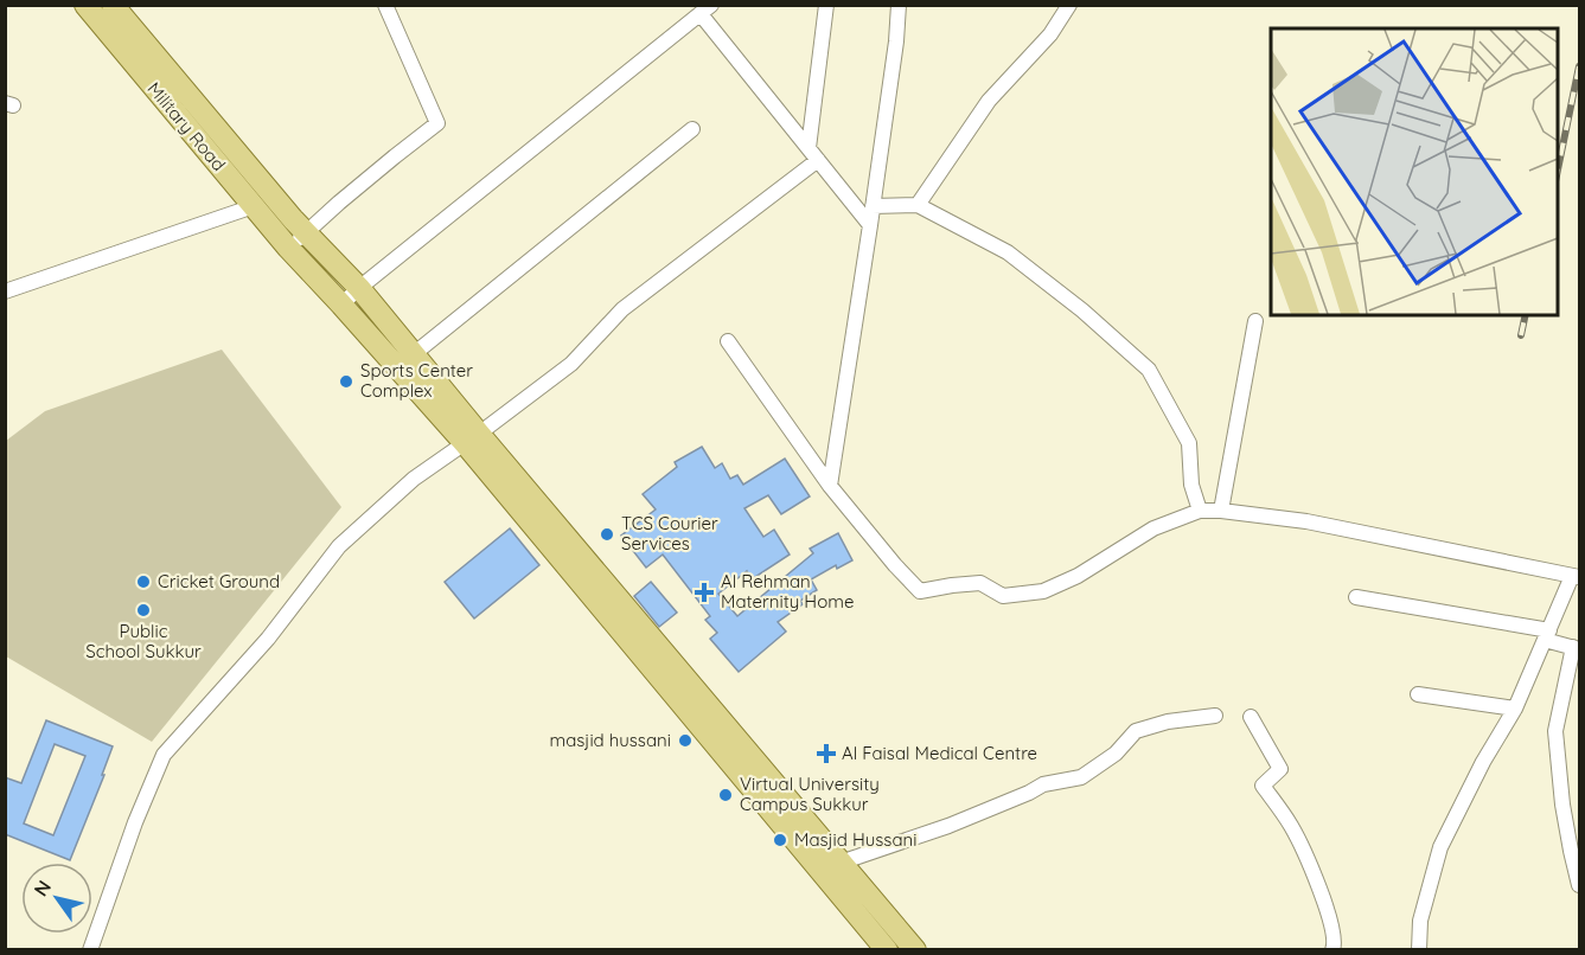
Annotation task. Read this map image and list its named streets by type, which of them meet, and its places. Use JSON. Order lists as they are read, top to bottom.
{
  "streets": {
    "main road": ["Military Road"]
  },
  "places": {
    "other": [
      "Sports Center Complex",
      "TCS Courier Services",
      "Cricket Ground",
      "Public School Sukkur",
      "masjid hussani",
      "Virtual University Campus Sukkur",
      "Masjid Hussani"
    ],
    "health": ["Al Rehman Maternity Home", "Al Faisal Medical Centre"]
  },
  "north": "top left"
}
